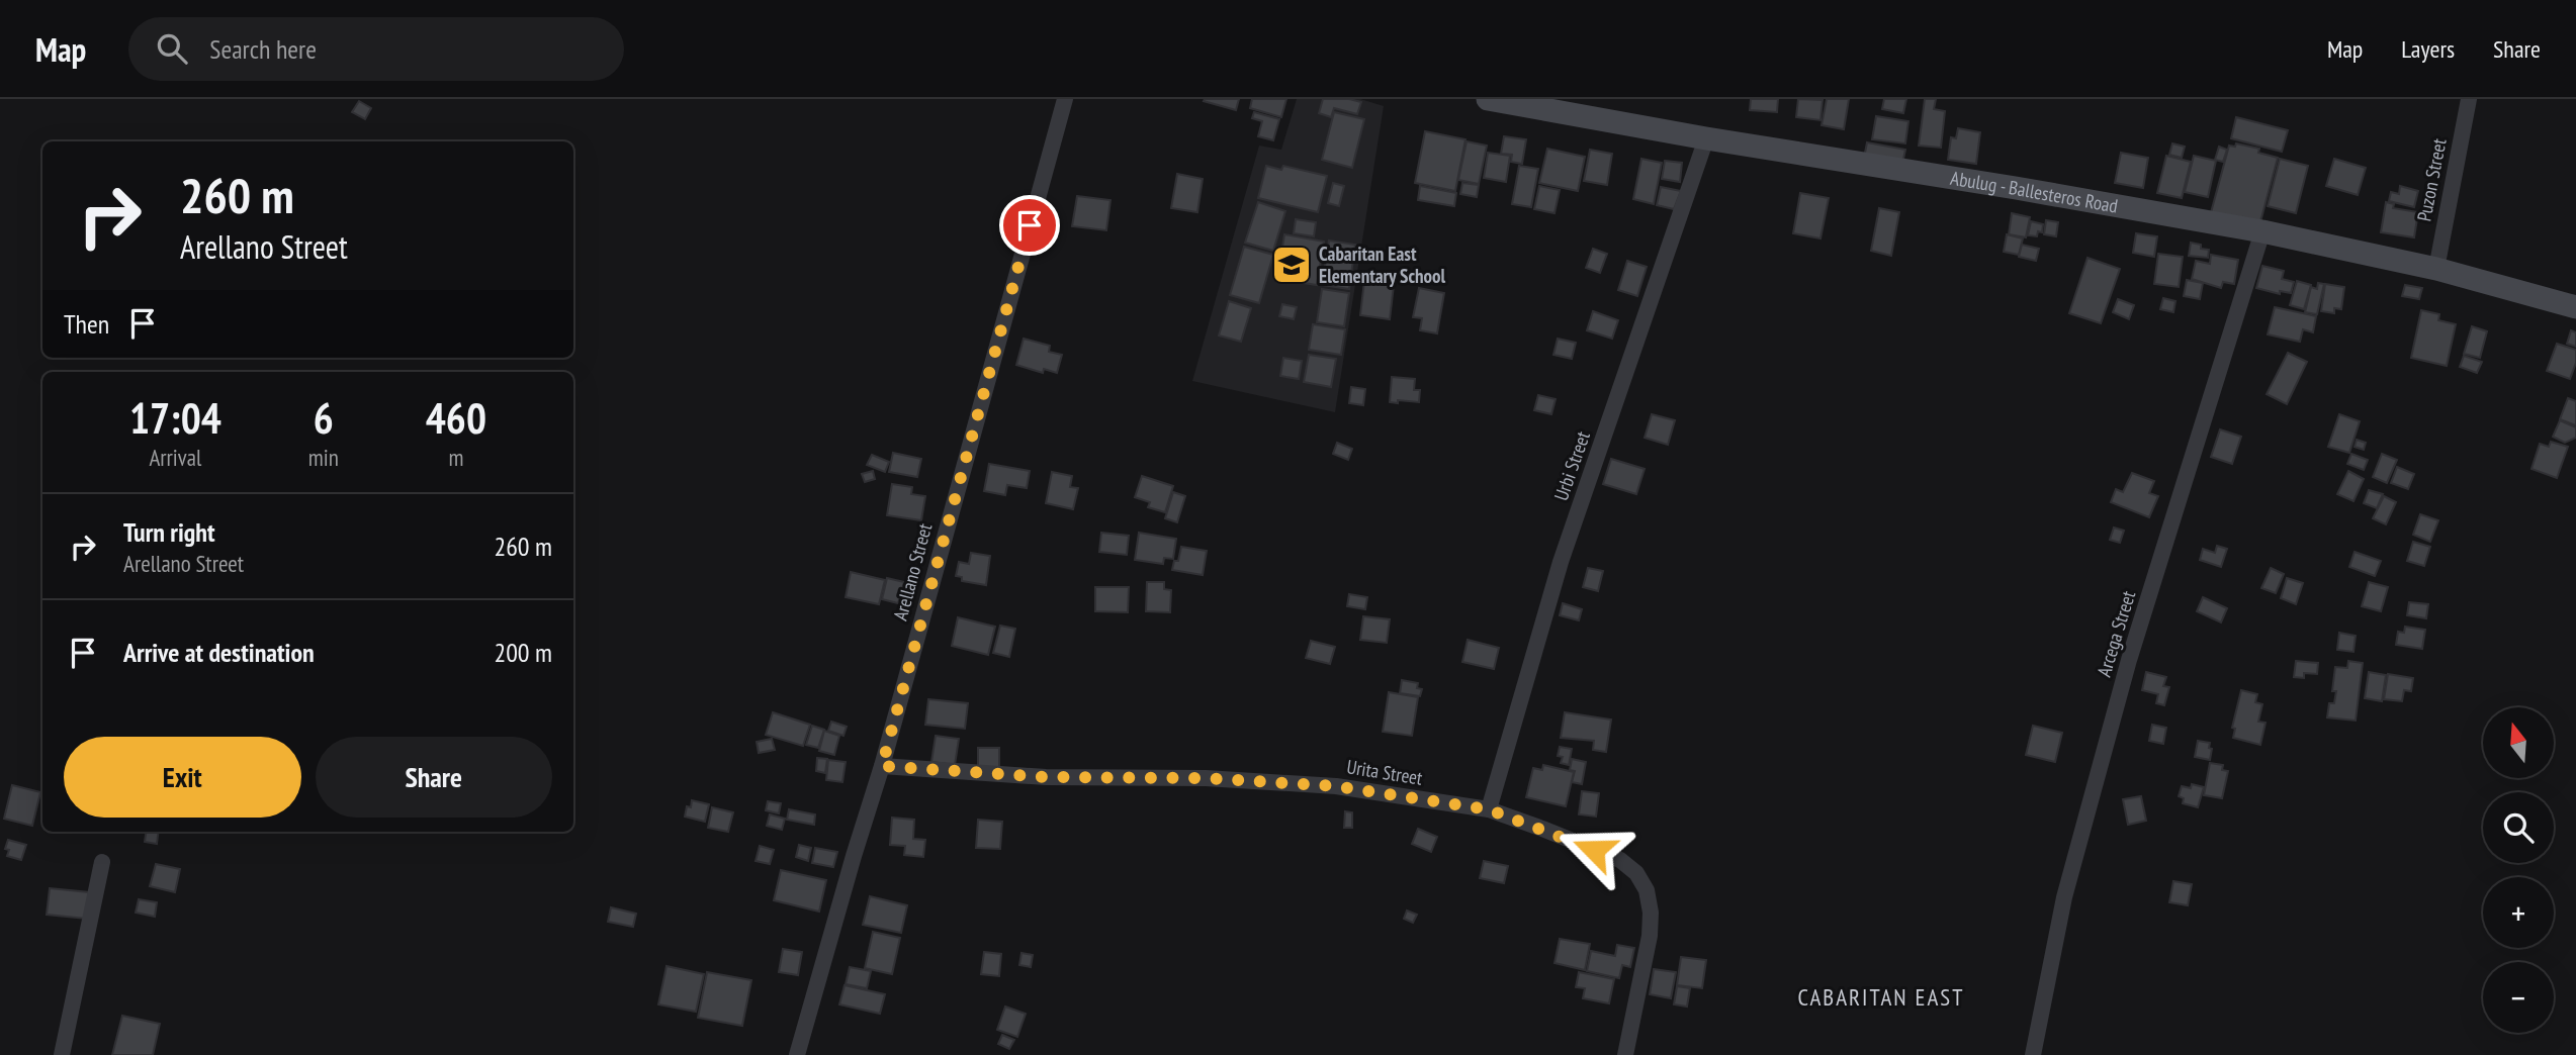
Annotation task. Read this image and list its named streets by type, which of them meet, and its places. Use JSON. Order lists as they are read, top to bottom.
{
  "streets": {
    "main road": ["Abulug - Ballesteros Road"],
    "street": [
      "Puzon Street",
      "Urbi Street",
      "Arellano Street",
      "Arcega Street",
      "Urita Street"
    ]
  },
  "crossings": [
    ["Puzon Street", "Abulug - Ballesteros Road"],
    ["Abulug - Ballesteros Road", "Urbi Street"],
    ["Abulug - Ballesteros Road", "Arcega Street"],
    ["Urbi Street", "Urita Street"],
    ["Arellano Street", "Urita Street"]
  ],
  "districts": ["CABARITAN EAST"],
  "places": {
    "school or university": ["Cabaritan East Elementary School"]
  },
  "north": "top",
  "page": {
    "header": "Map",
    "search": "Search here",
    "nav": ["Map", "Layers", "Share"],
    "turn": ["260 m", "Arellano Street"],
    "then": "Then",
    "eta": [
      "17:04",
      "Arrival",
      "6",
      "min",
      "460",
      "m"
    ],
    "list": [
      {
        "name": "Turn right",
        "note": "Arellano Street",
        "value": "260 m"
      },
      {
        "name": "Arrive at destination",
        "value": "200 m"
      }
    ],
    "map_buttons": ["+", "−"],
    "buttons": ["Exit", "Share"]
  }
}
